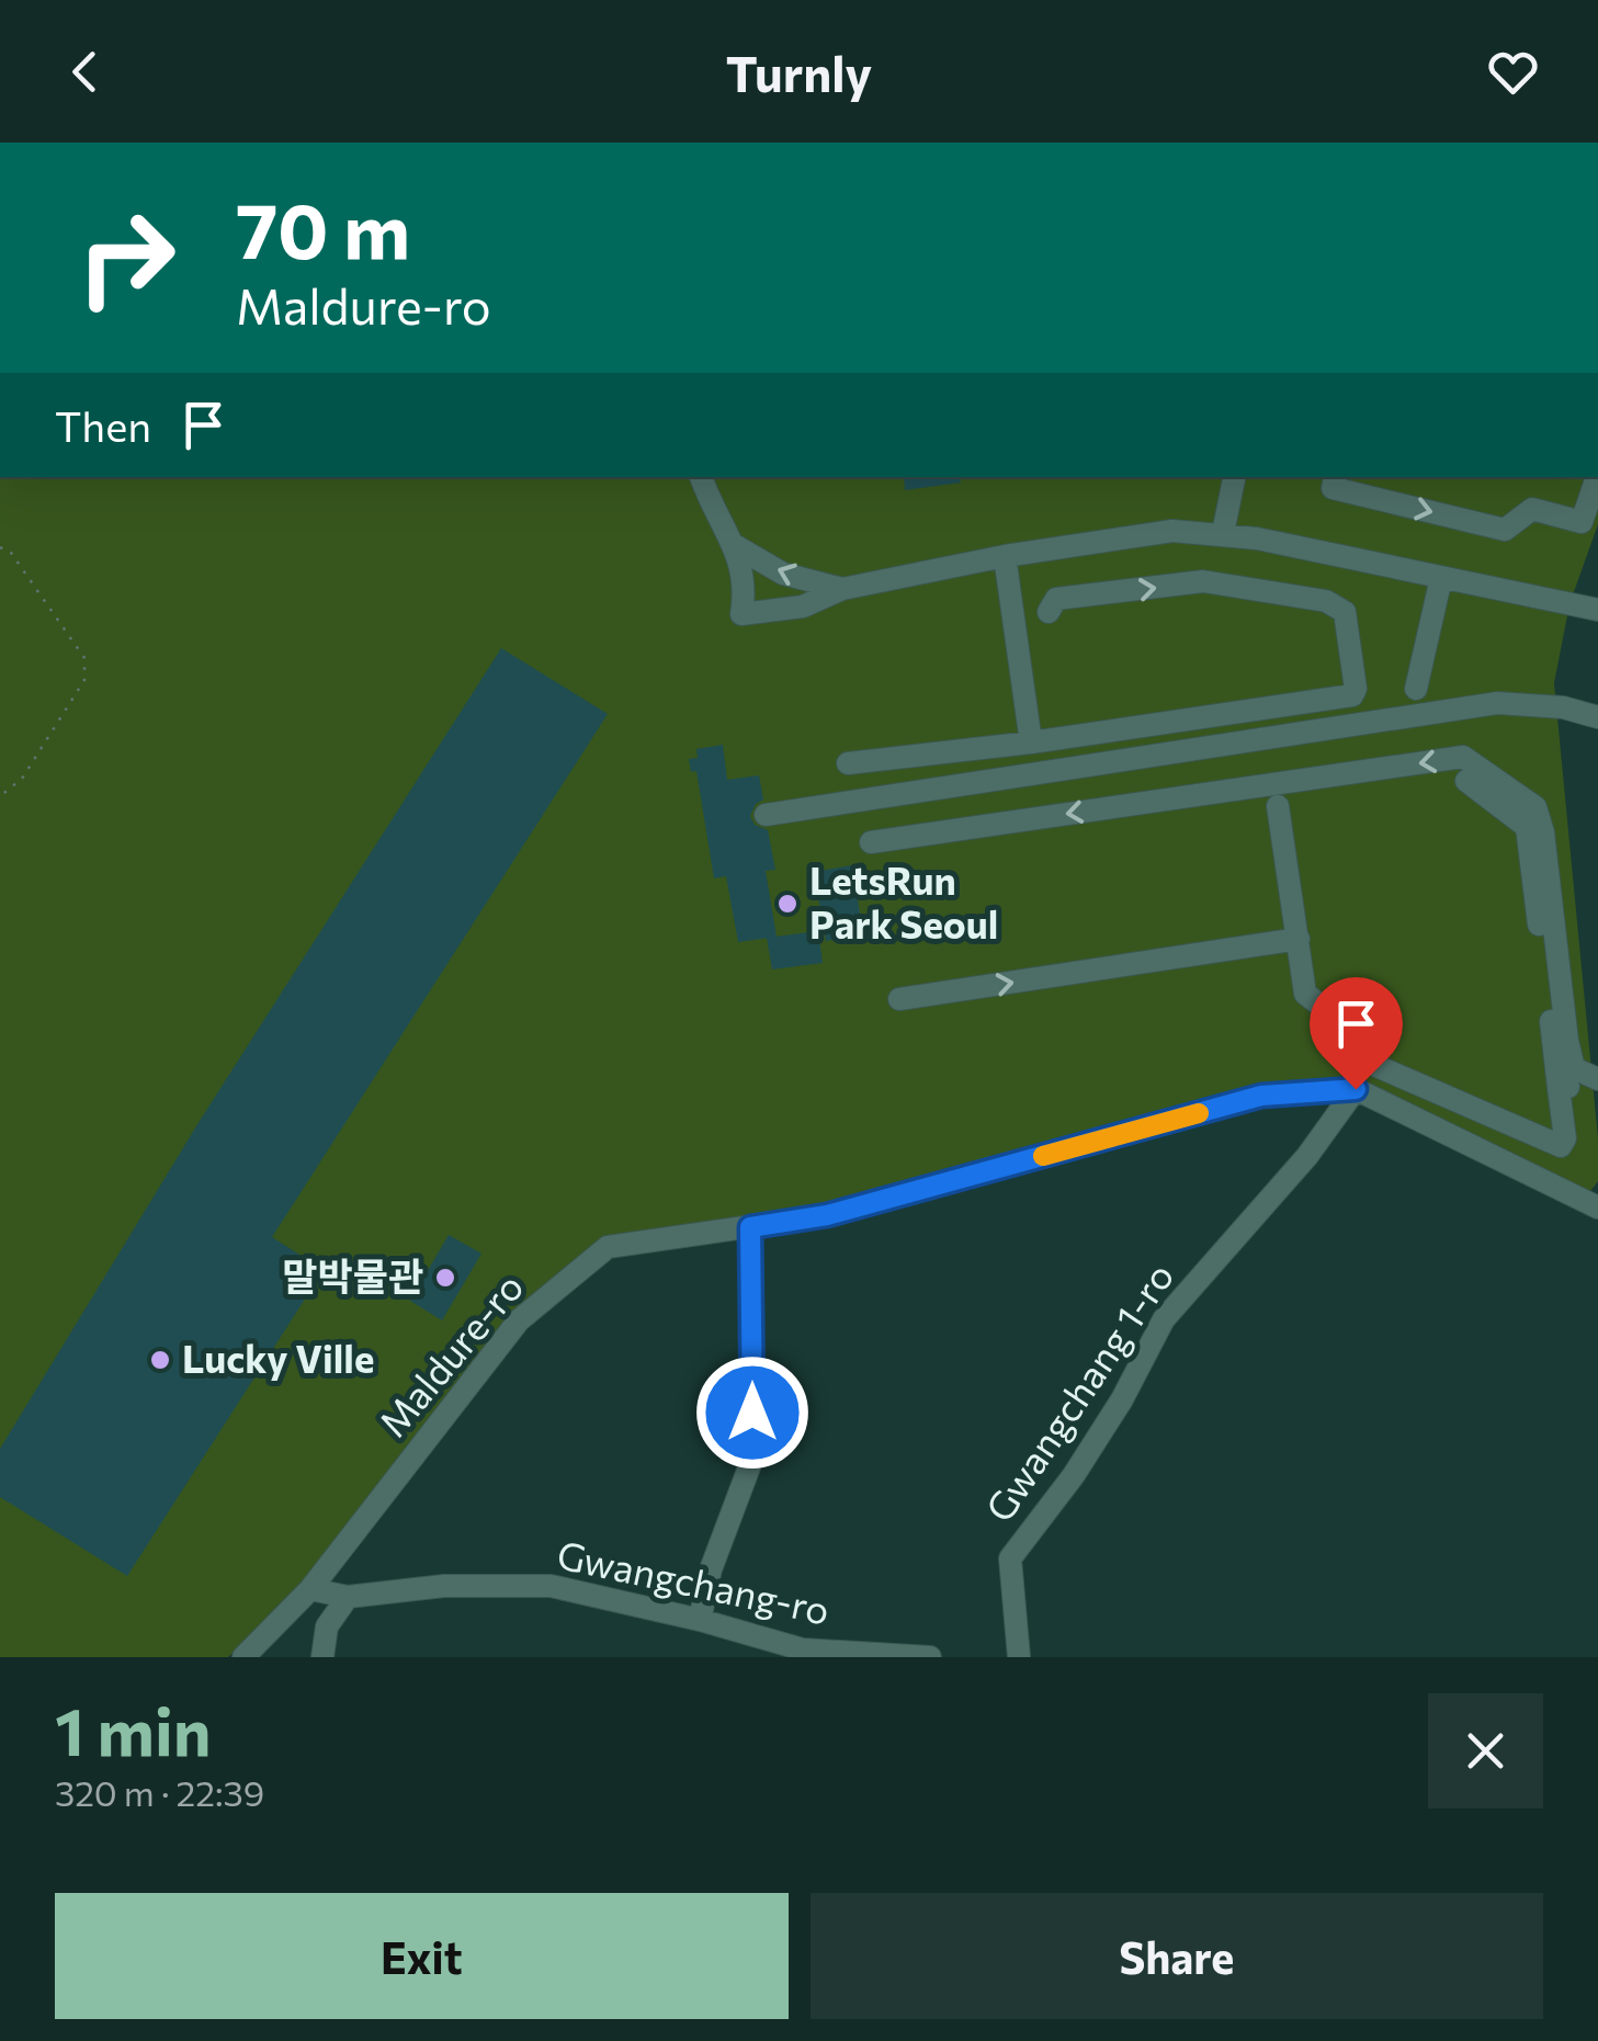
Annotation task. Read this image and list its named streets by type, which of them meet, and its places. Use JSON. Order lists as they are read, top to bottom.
{
  "streets": {
    "street": ["Maldure-ro", "Gwangchang 1-ro", "Gwangchang-ro"]
  },
  "crossings": [
    ["Maldure-ro", "Gwangchang 1-ro"],
    ["Maldure-ro", "Gwangchang-ro"]
  ],
  "places": ["LetsRun Park Seoul", "말박물관", "Lucky Ville"],
  "page": {
    "header": "Turnly",
    "turn": ["70 m", "Maldure-ro"],
    "then": "Then",
    "heading": ["1 min", "320 m · 22:39"],
    "buttons": ["Exit", "Share"]
  }
}
